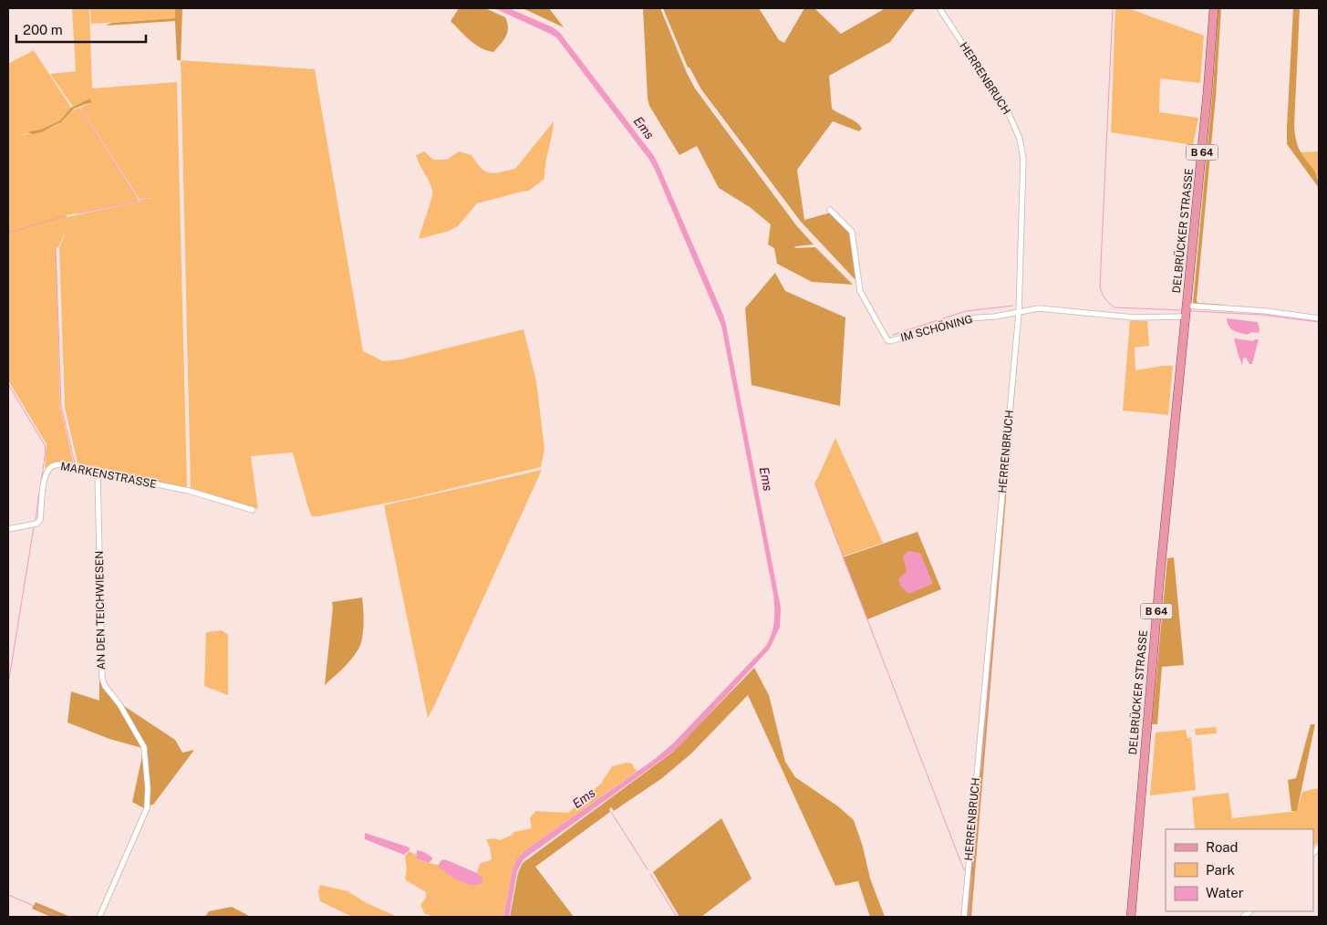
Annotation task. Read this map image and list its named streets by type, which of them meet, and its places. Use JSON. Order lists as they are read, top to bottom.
{
  "streets": {
    "main road": ["B 64", "DELBRÜCKER STRASSE"],
    "street": [
      "HERRENBRUCH",
      "IM SCHÖNING",
      "MARKENSTRASSE",
      "AN DEN TEICHWIESEN"
    ]
  },
  "crossings": [
    ["HERRENBRUCH", "IM SCHÖNING"],
    ["DELBRÜCKER STRASSE", "IM SCHÖNING"],
    ["MARKENSTRASSE", "AN DEN TEICHWIESEN"]
  ],
  "water": ["Ems"],
  "legend": ["Road", "Park", "Water"],
  "scale_bar": "200 m"
}
